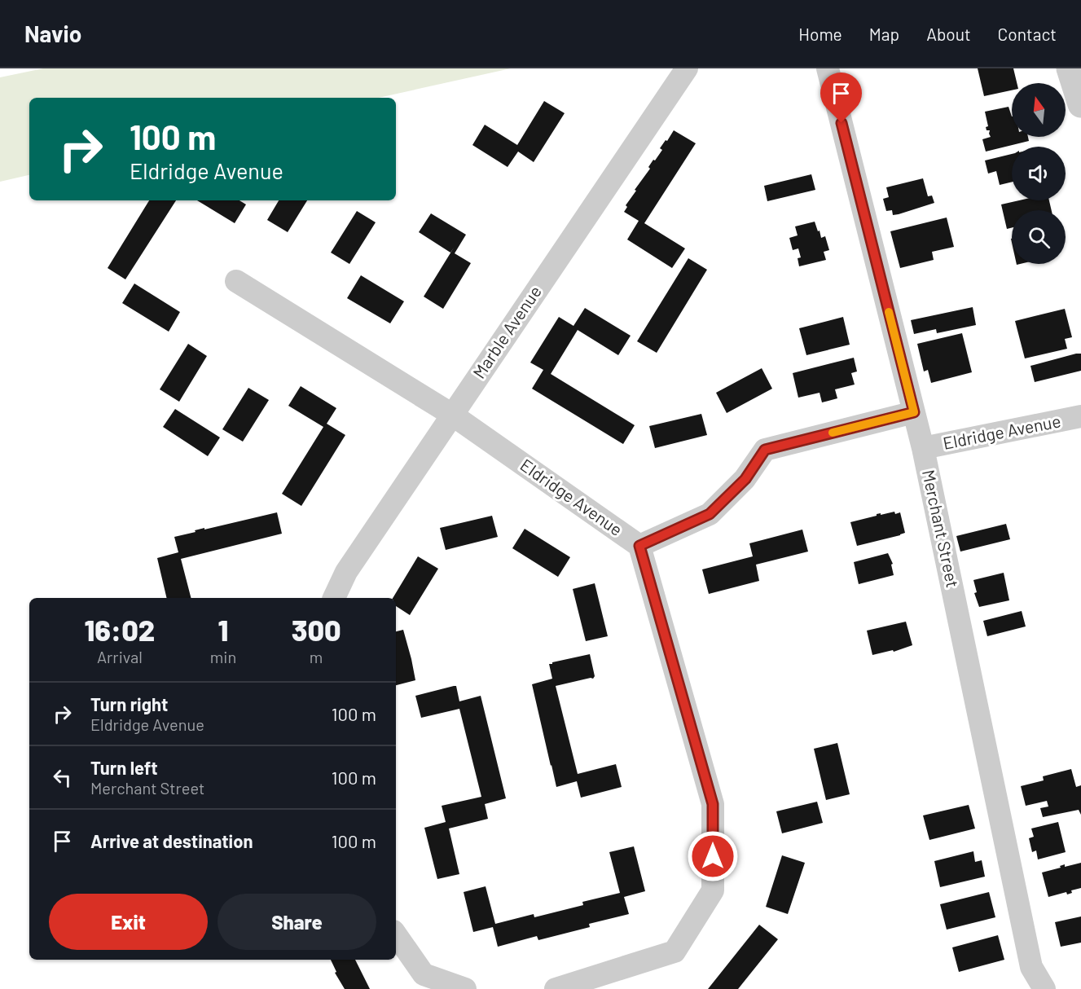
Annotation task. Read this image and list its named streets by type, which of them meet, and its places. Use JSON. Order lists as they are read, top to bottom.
{
  "streets": {
    "street": ["Marble Avenue", "Eldridge Avenue", "Merchant Street"]
  },
  "crossings": [
    ["Marble Avenue", "Eldridge Avenue"],
    ["Eldridge Avenue", "Merchant Street"]
  ],
  "north": "top",
  "page": {
    "header": "Navio",
    "nav": [
      "Home",
      "Map",
      "About",
      "Contact"
    ],
    "turn": ["100 m", "Eldridge Avenue"],
    "eta": [
      "16:02",
      "Arrival",
      "1",
      "min",
      "300",
      "m"
    ],
    "list": [
      {
        "name": "Turn right",
        "note": "Eldridge Avenue",
        "value": "100 m"
      },
      {
        "name": "Turn left",
        "note": "Merchant Street",
        "value": "100 m"
      },
      {
        "name": "Arrive at destination",
        "value": "100 m"
      }
    ],
    "buttons": ["Exit", "Share"]
  }
}
